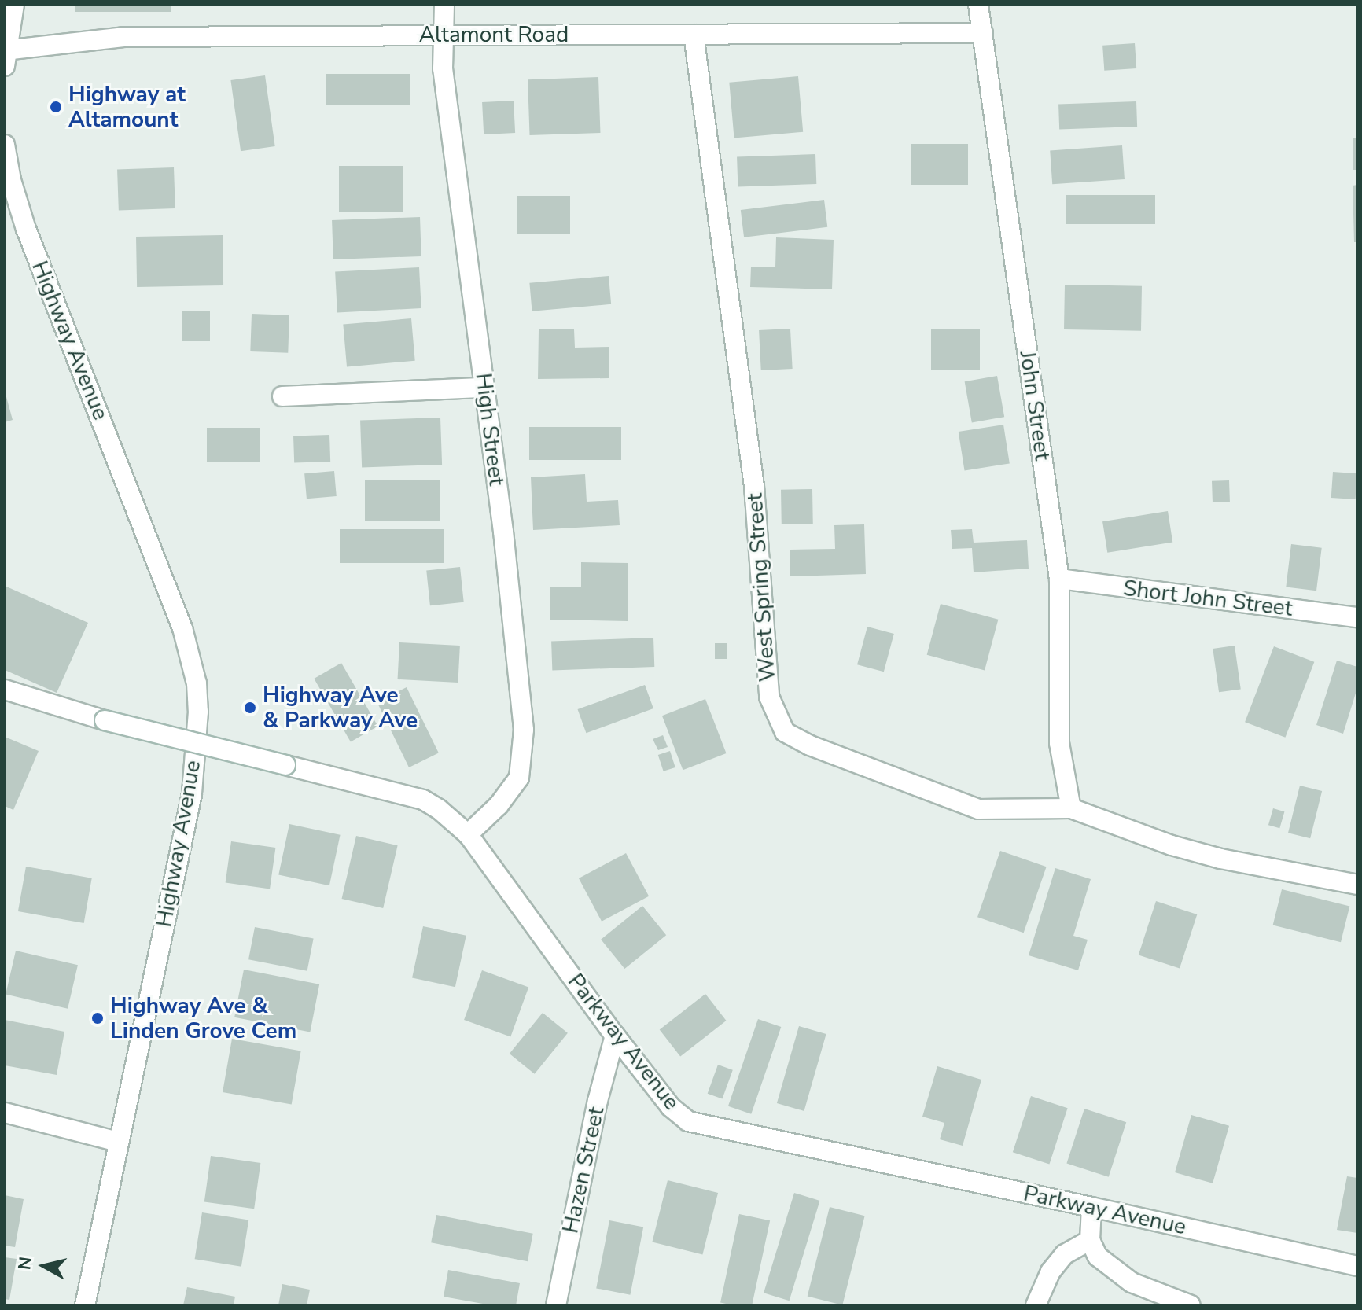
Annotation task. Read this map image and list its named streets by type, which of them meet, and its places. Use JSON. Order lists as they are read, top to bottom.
{
  "streets": {
    "street": [
      "Altamont Road",
      "Highway Avenue",
      "John Street",
      "High Street",
      "West Spring Street",
      "Short John Street",
      "Parkway Avenue",
      "Hazen Street"
    ]
  },
  "crossings": [
    ["Altamont Road", "John Street"],
    ["Altamont Road", "High Street"],
    ["Altamont Road", "West Spring Street"],
    ["John Street", "West Spring Street"],
    ["John Street", "Short John Street"],
    ["High Street", "Parkway Avenue"],
    ["Parkway Avenue", "Hazen Street"]
  ],
  "places": ["Highway at Altamount", "Highway Ave & Parkway Ave", "Highway Ave & Linden Grove Cem"],
  "north": "left"
}
